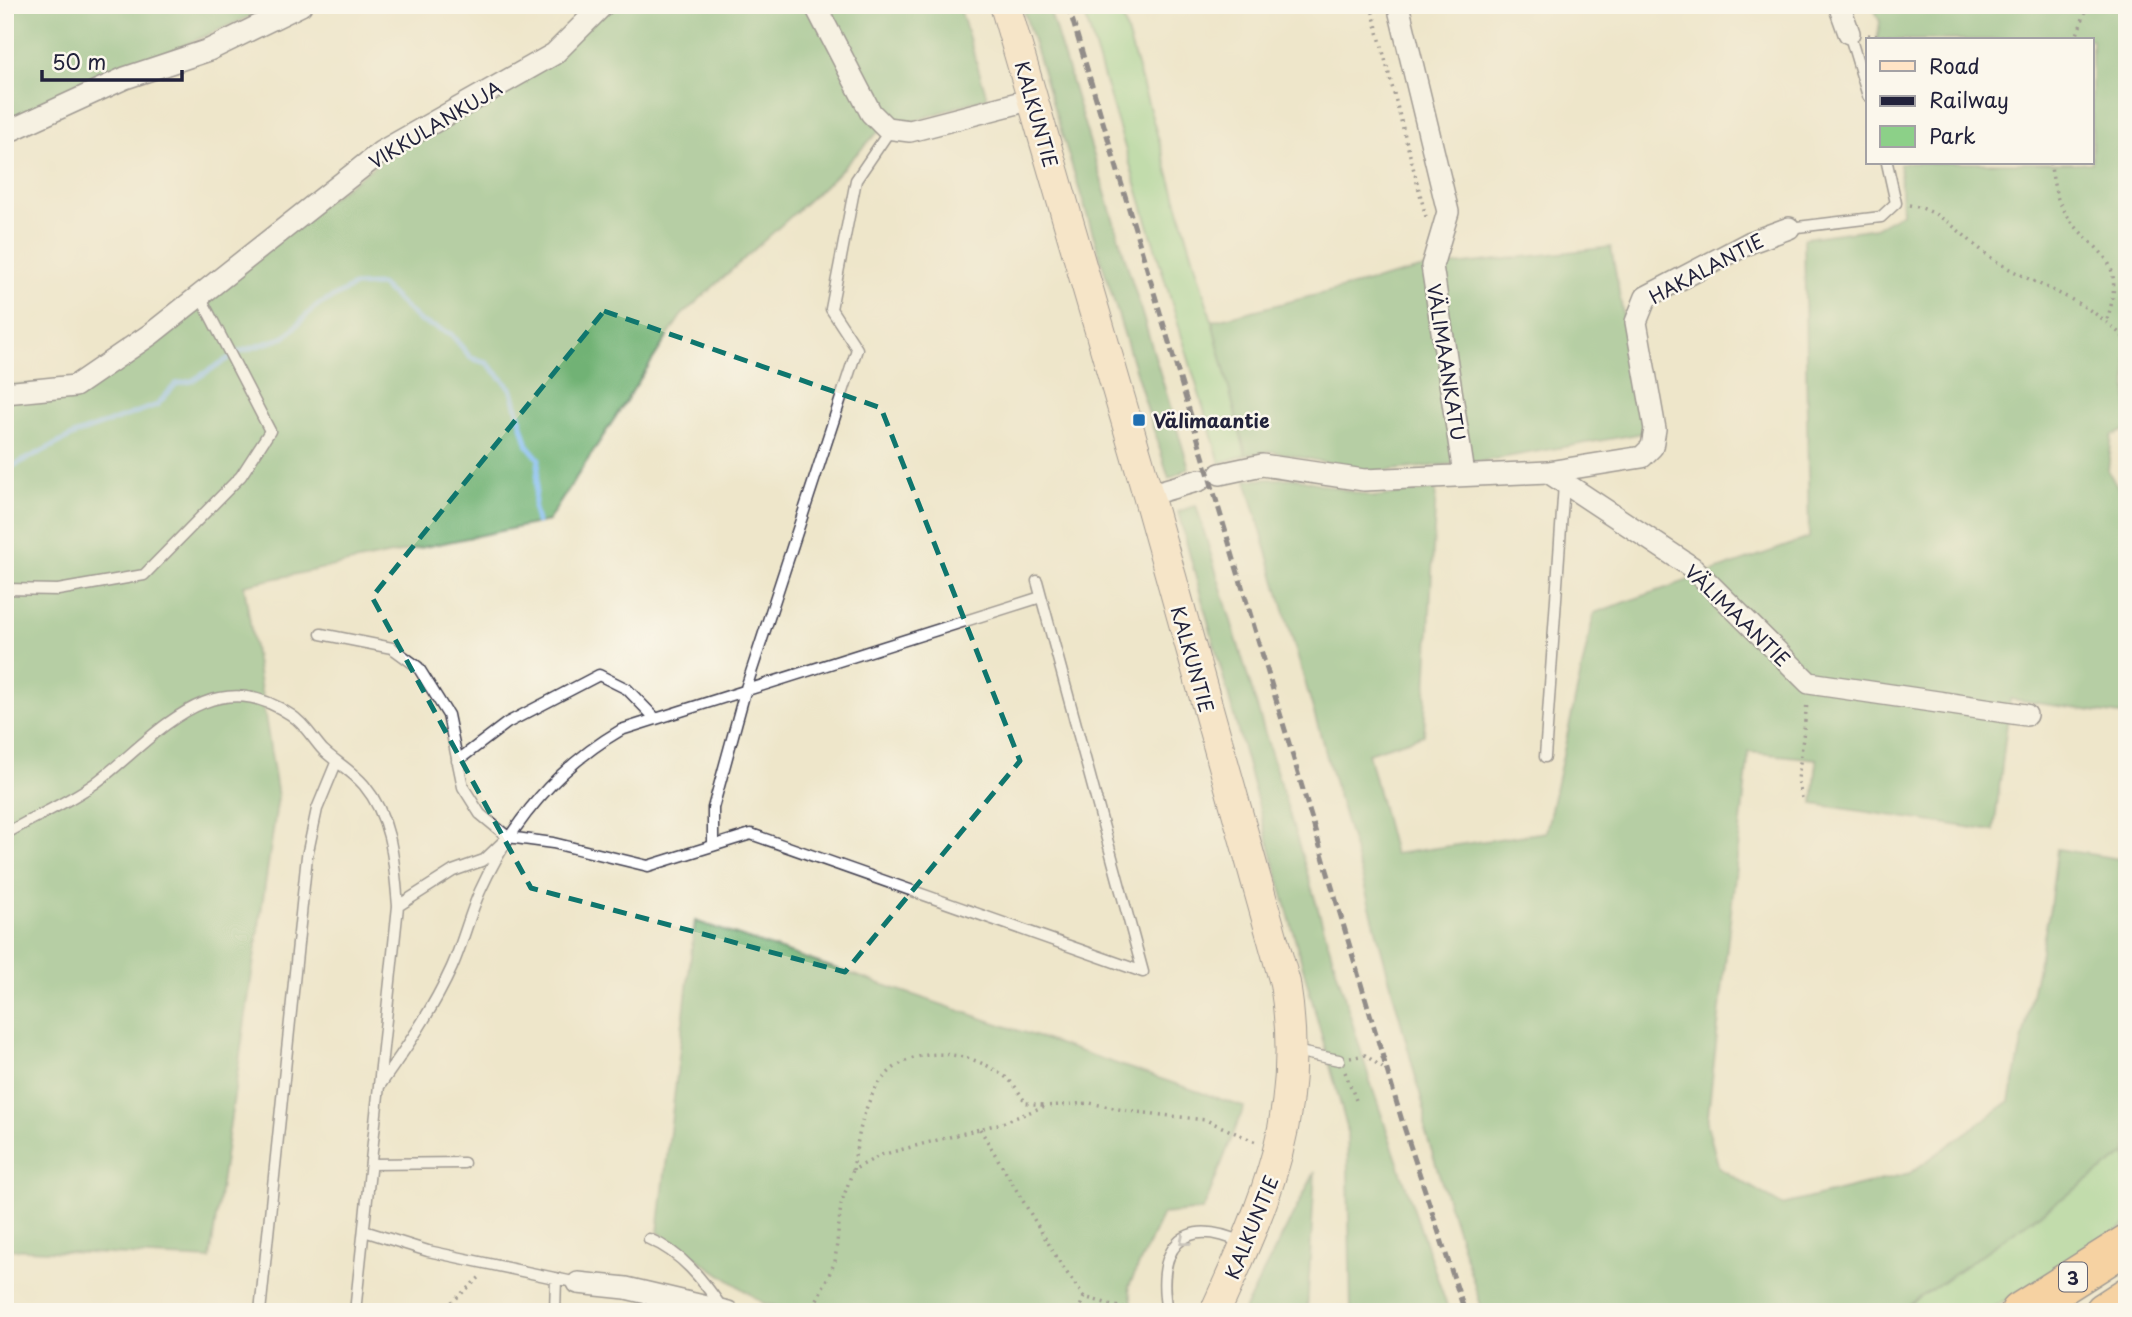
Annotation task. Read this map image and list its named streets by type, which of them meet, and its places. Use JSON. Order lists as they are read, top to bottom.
{
  "streets": {
    "highway": ["3"],
    "street": [
      "KALKUNTIE",
      "VIKKULANKUJA",
      "HAKALANTIE",
      "VÄLIMAANKATU",
      "VÄLIMAANTIE"
    ]
  },
  "crossings": [
    ["HAKALANTIE", "VÄLIMAANTIE"]
  ],
  "places": {
    "transit": ["Välimaantie"]
  },
  "legend": ["Road", "Railway", "Park"],
  "scale_bar": "50 m"
}
